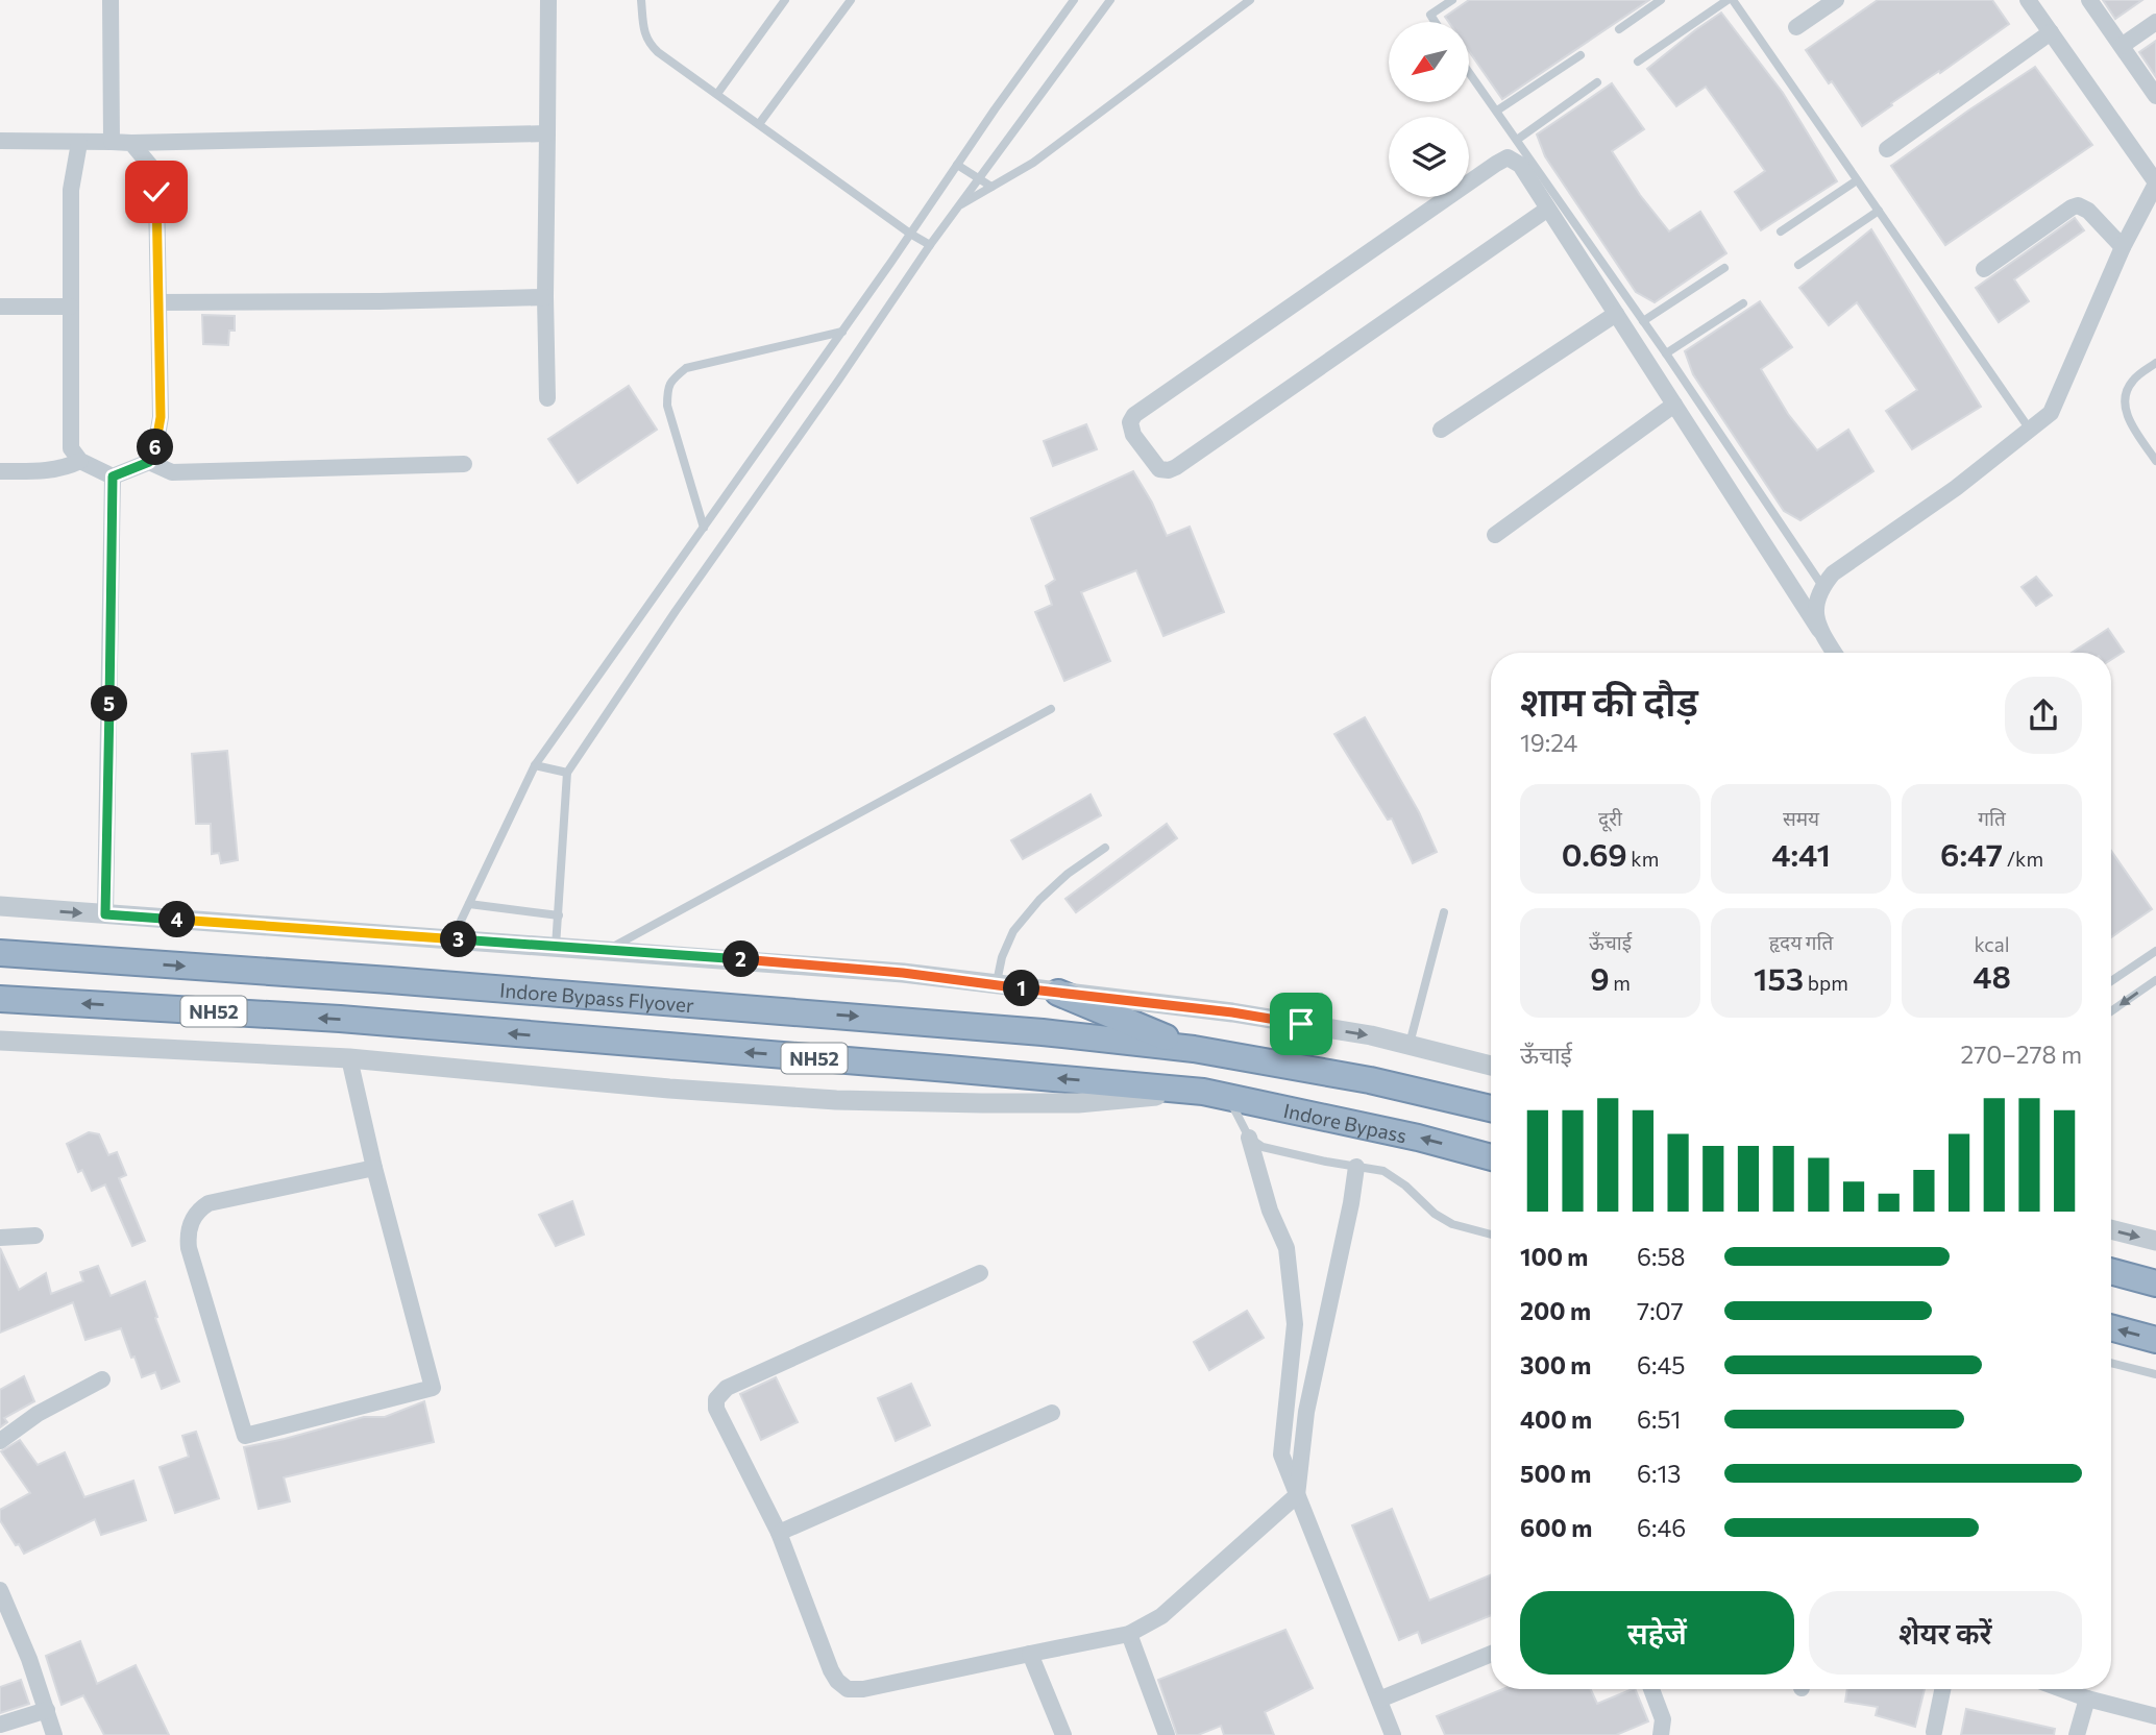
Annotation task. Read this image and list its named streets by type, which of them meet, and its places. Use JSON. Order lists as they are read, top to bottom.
{
  "streets": {
    "highway": ["Indore Bypass Flyover", "NH52", "Indore Bypass"]
  },
  "crossings": [
    ["Indore Bypass Flyover", "NH52"],
    ["NH52", "Indore Bypass"]
  ],
  "north": "bottom left",
  "page": {
    "pins": [
      "6",
      "5",
      "4",
      "3",
      "2",
      "1"
    ],
    "heading": ["शाम की दौड़", "19:24"],
    "stats": [
      ["दूरी", "0.69 km"],
      ["समय", "4:41"],
      ["गति", "6:47 /km"],
      ["ऊँचाई", "9 m"],
      ["हृदय गति", "153 bpm"],
      ["kcal", "48"]
    ],
    "chart": ["ऊँचाई", "270–278 m"],
    "list": [
      {
        "name": "100 m",
        "note": "6:58"
      },
      {
        "name": "200 m",
        "note": "7:07"
      },
      {
        "name": "300 m",
        "note": "6:45"
      },
      {
        "name": "400 m",
        "note": "6:51"
      },
      {
        "name": "500 m",
        "note": "6:13"
      },
      {
        "name": "600 m",
        "note": "6:46"
      }
    ],
    "buttons": ["सहेजें", "शेयर करें"]
  }
}
